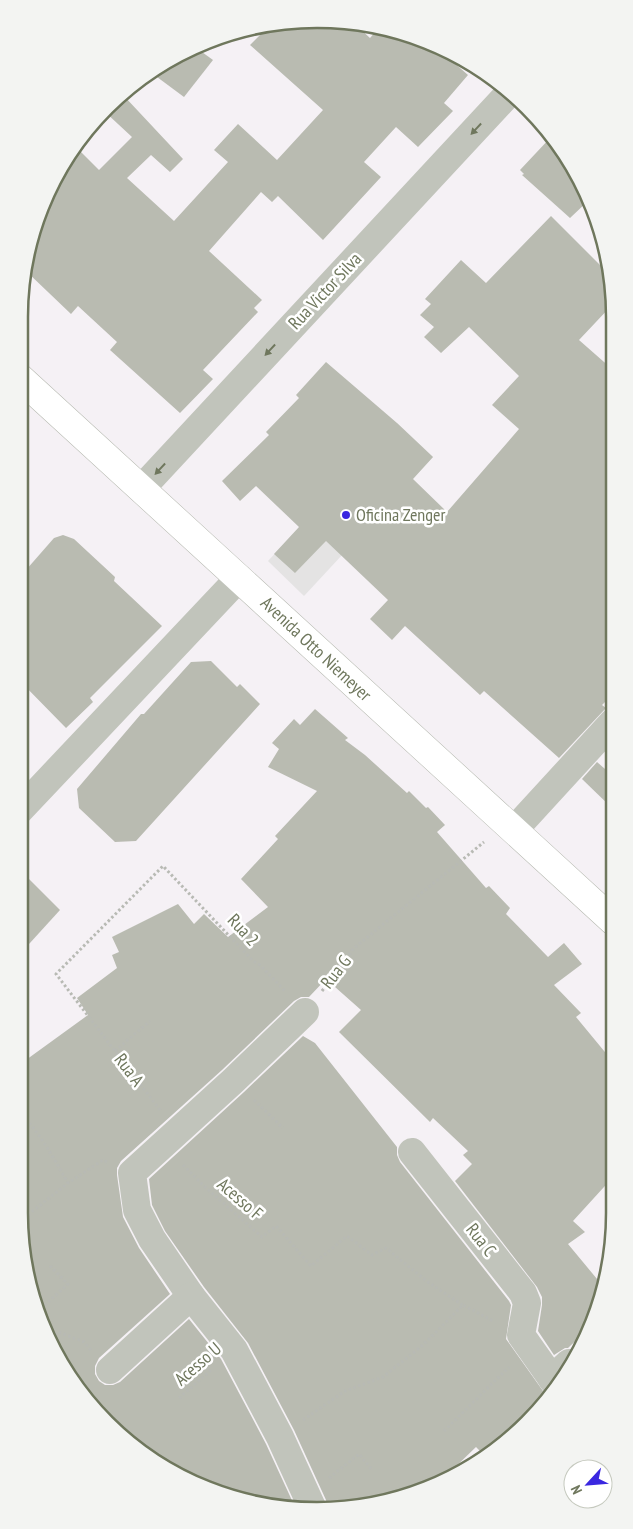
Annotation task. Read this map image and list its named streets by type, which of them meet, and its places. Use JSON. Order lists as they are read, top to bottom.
{
  "streets": {
    "main road": ["Avenida Otto Niemeyer"],
    "street": ["Rua Victor Silva", "Rua C"],
    "path": [
      "Rua 2",
      "Rua G",
      "Rua A",
      "Acesso F",
      "Acesso U"
    ]
  },
  "crossings": [
    ["Rua Victor Silva", "Avenida Otto Niemeyer"],
    ["Avenida Otto Niemeyer", "Rua G"],
    ["Rua 2", "Rua G"],
    ["Rua 2", "Rua A"],
    ["Rua A", "Acesso F"],
    ["Acesso F", "Rua C"]
  ],
  "one_way": ["Rua Victor Silva"],
  "places": ["Oficina Zenger"],
  "north": "bottom left"
}
